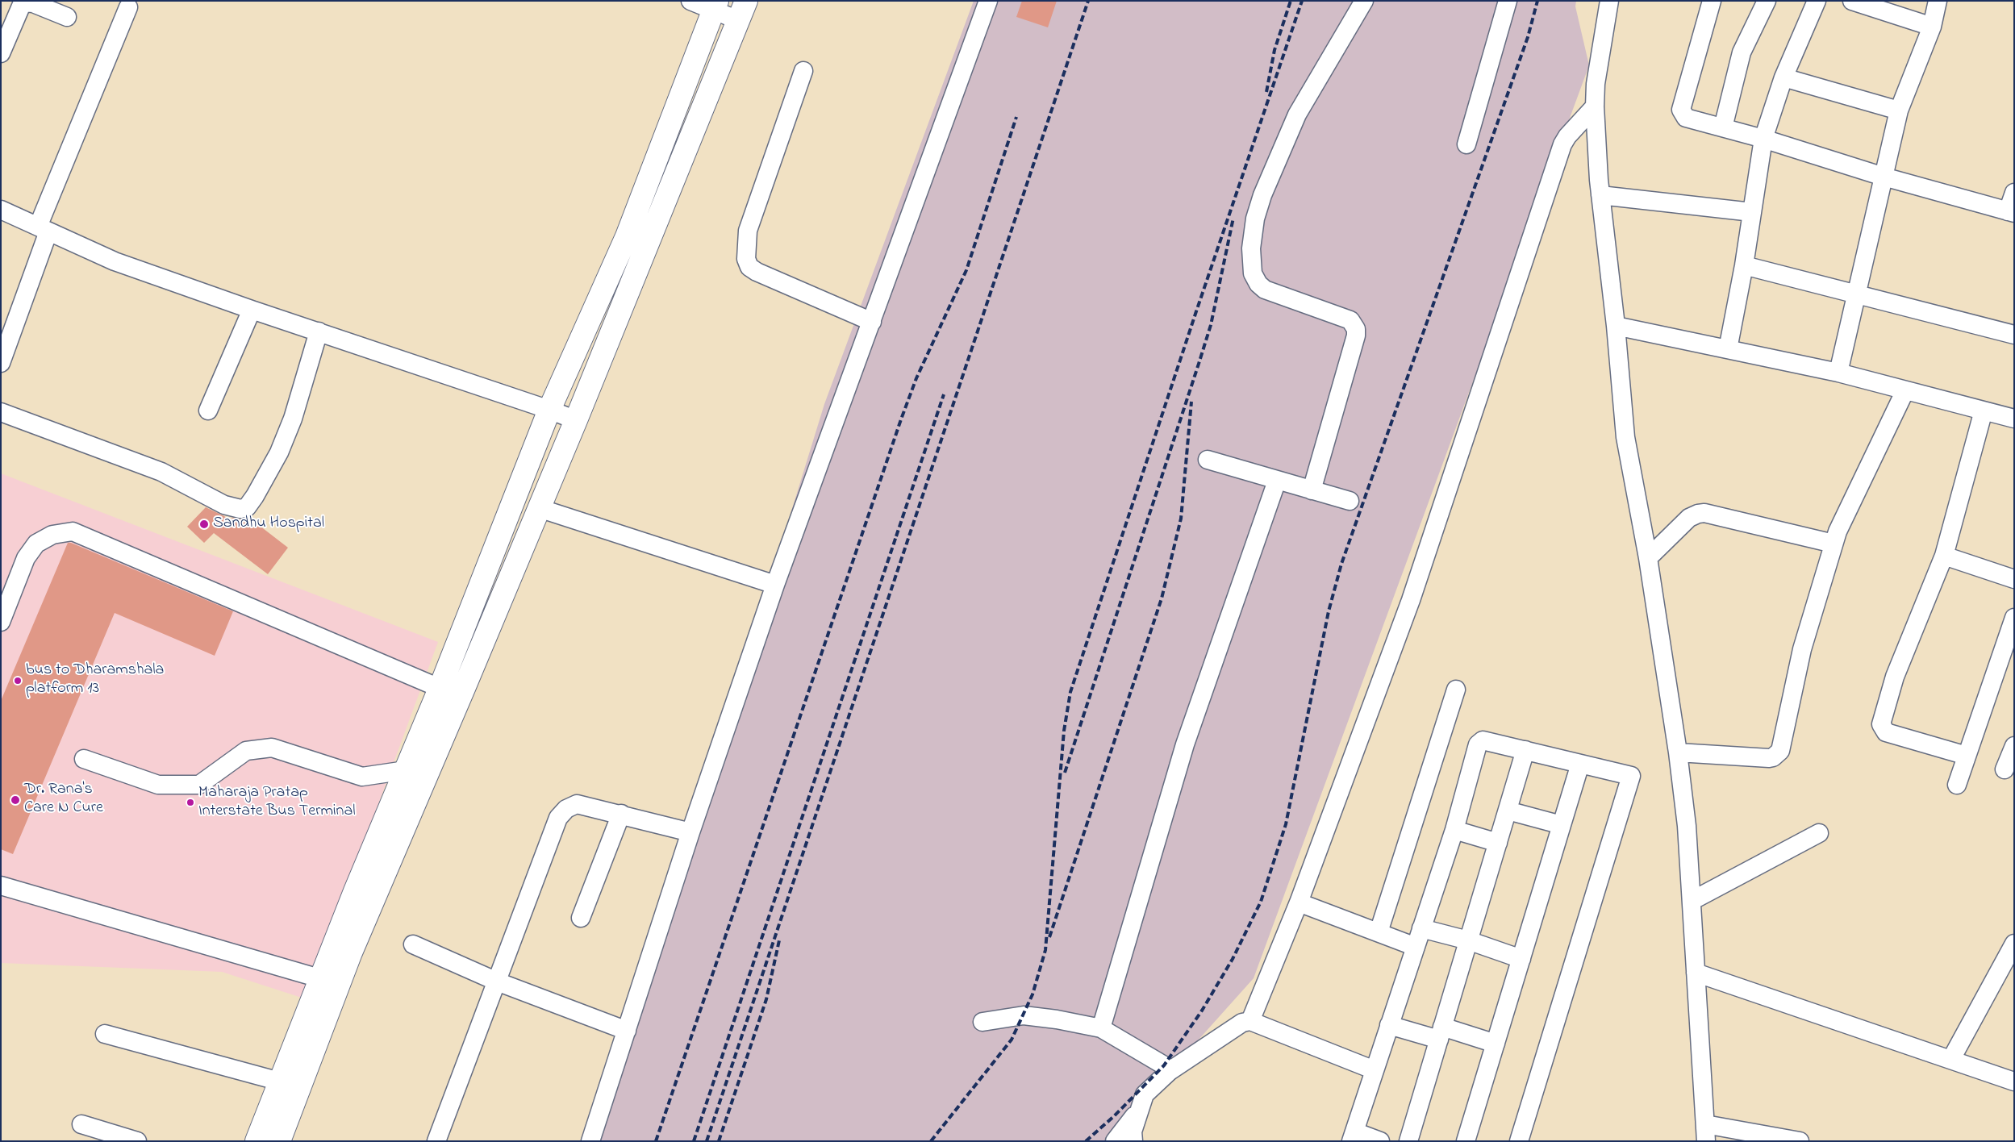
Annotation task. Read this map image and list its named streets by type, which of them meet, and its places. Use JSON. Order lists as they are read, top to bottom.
{
  "places": [
    "Sandhu Hospital",
    "bus to Dharamshala platform 13",
    "Dr. Rana's Care N Cure",
    "Maharaja Pratap Interstate Bus Terminal"
  ]
}
